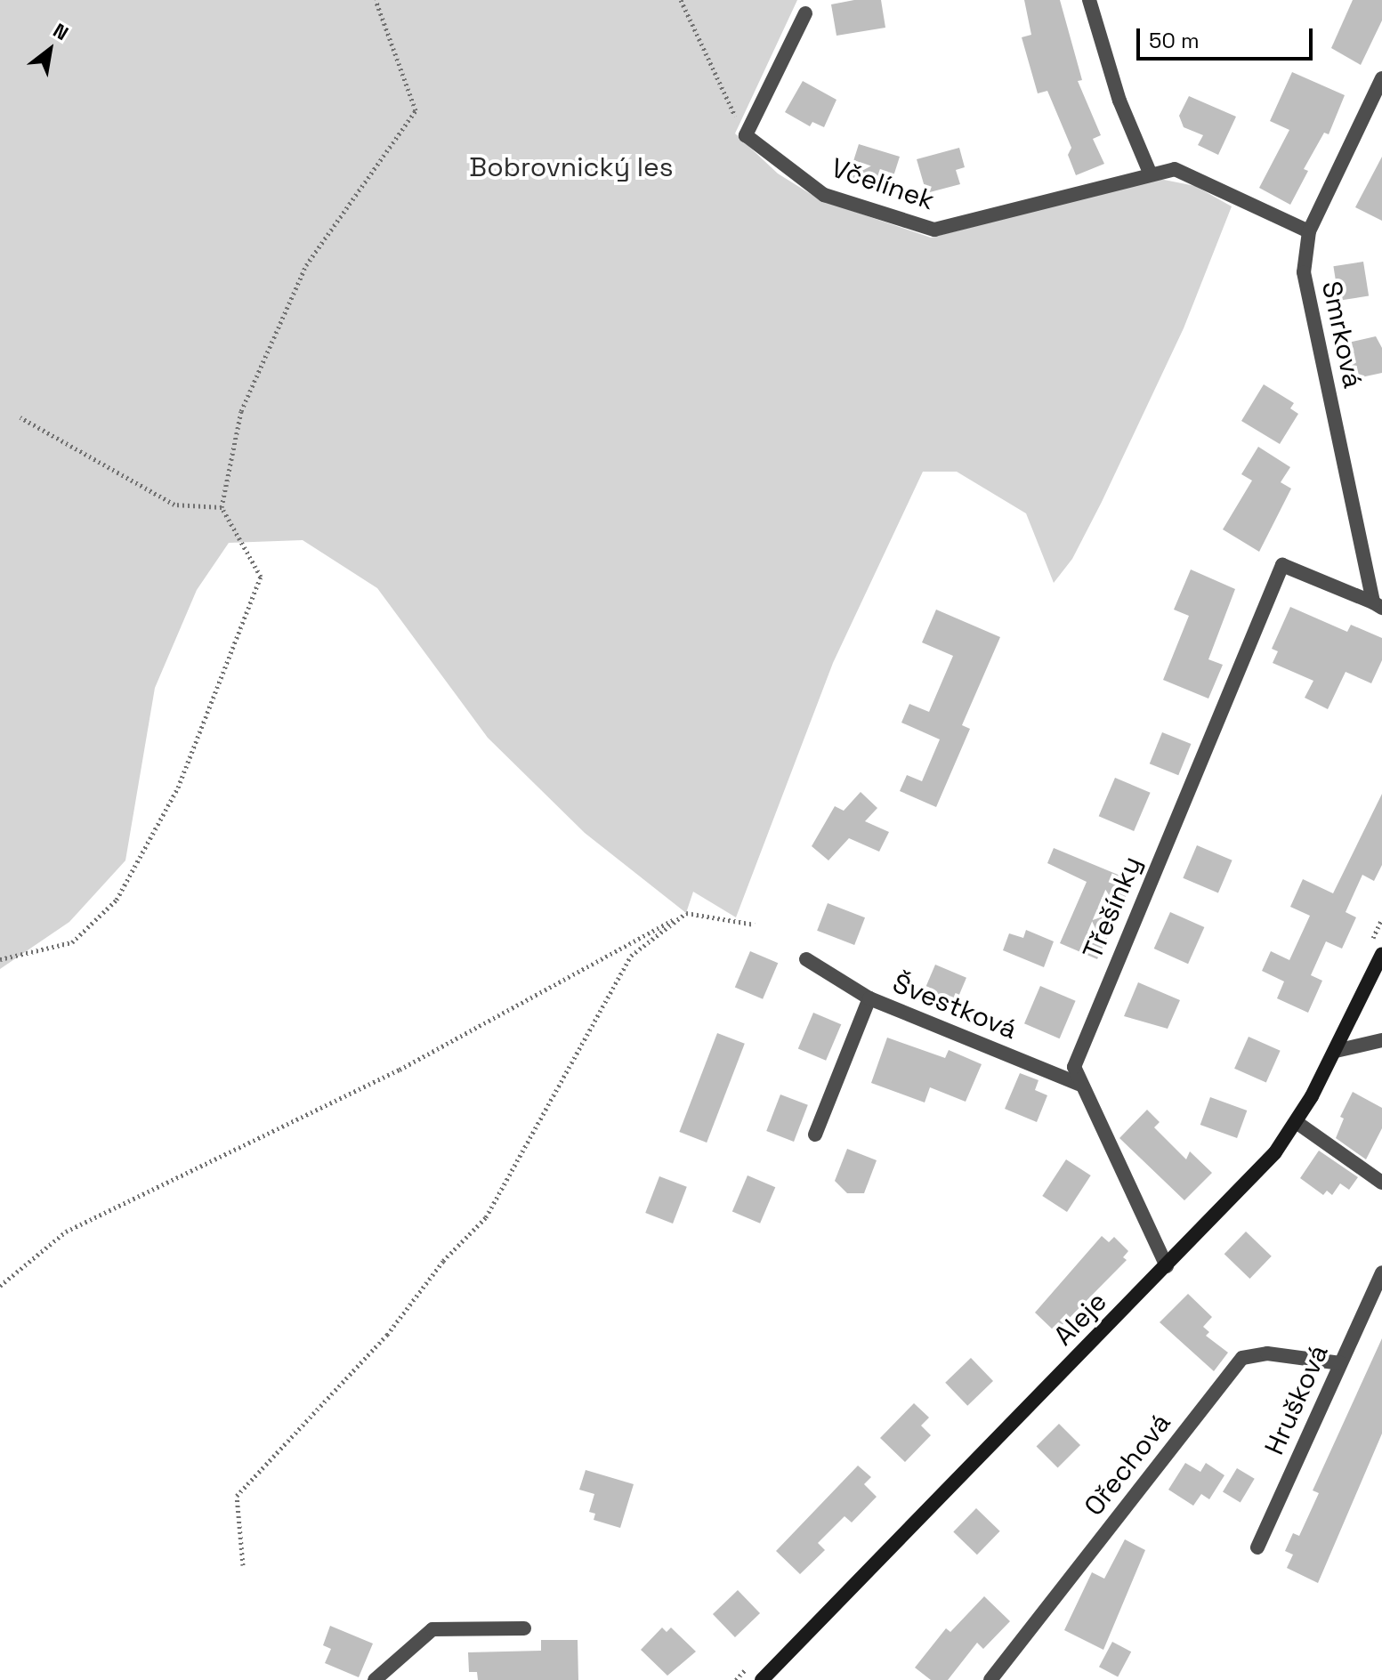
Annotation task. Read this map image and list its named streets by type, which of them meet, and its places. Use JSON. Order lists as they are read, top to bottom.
{
  "streets": {
    "street": [
      "Včelínek",
      "Smrková",
      "Třešínky",
      "Švestková",
      "Aleje",
      "Hrušková",
      "Ořechová"
    ]
  },
  "crossings": [
    ["Včelínek", "Smrková"],
    ["Smrková", "Třešínky"],
    ["Třešínky", "Švestková"],
    ["Třešínky", "Aleje"],
    ["Hrušková", "Ořechová"]
  ],
  "parks": ["Bobrovnický les"],
  "scale_bar": "50 m",
  "north": "top right"
}
